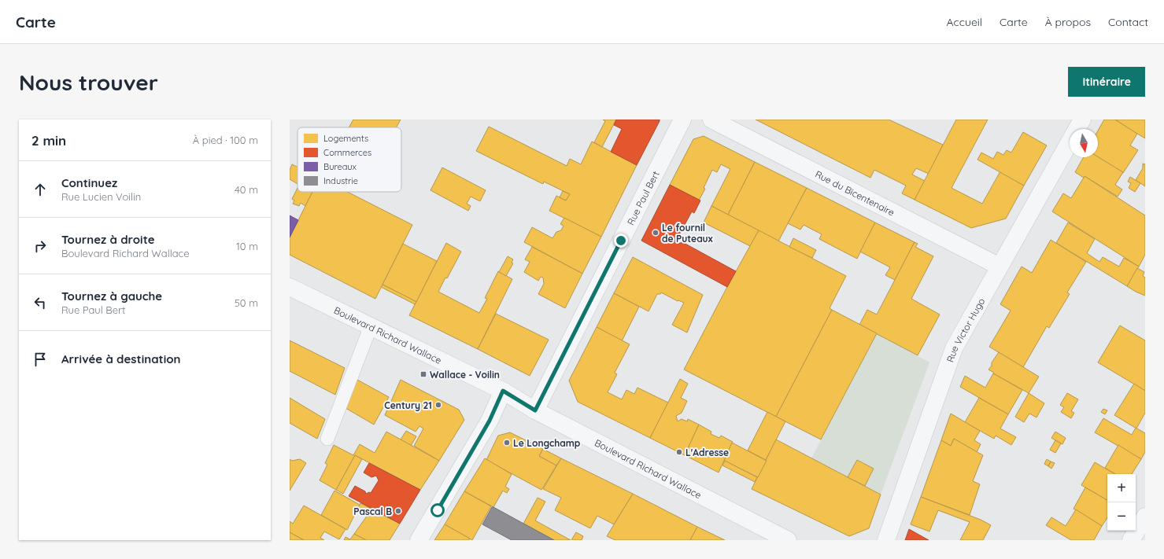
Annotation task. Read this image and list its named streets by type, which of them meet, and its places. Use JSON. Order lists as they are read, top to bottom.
{
  "streets": {
    "street": [
      "Rue du Bicentenaire",
      "Rue Paul Bert",
      "Rue Victor Hugo",
      "Boulevard Richard Wallace"
    ]
  },
  "crossings": [
    ["Rue du Bicentenaire", "Rue Victor Hugo"],
    ["Rue Paul Bert", "Boulevard Richard Wallace"]
  ],
  "places": {
    "other": [
      "Le fournil de Puteaux",
      "Century 21",
      "Le Longchamp",
      "L'Adresse",
      "Pascal B"
    ],
    "transit": ["Wallace - Voilin"]
  },
  "legend": [
    "Logements",
    "Commerces",
    "Bureaux",
    "Industrie"
  ],
  "north": "bottom",
  "page": {
    "header": "Carte",
    "nav": [
      "Accueil",
      "Carte",
      "À propos",
      "Contact"
    ],
    "buttons": "Itinéraire",
    "title": "Nous trouver",
    "heading": ["2 min", "À pied · 100 m"],
    "list": [
      ["Continuez", "Rue Lucien Voilin", "40 m"],
      ["Tournez à droite", "Boulevard Richard Wallace", "10 m"],
      ["Tournez à gauche", "Rue Paul Bert", "50 m"],
      "Arrivée à destination"
    ],
    "map_buttons": ["+", "−"]
  }
}
